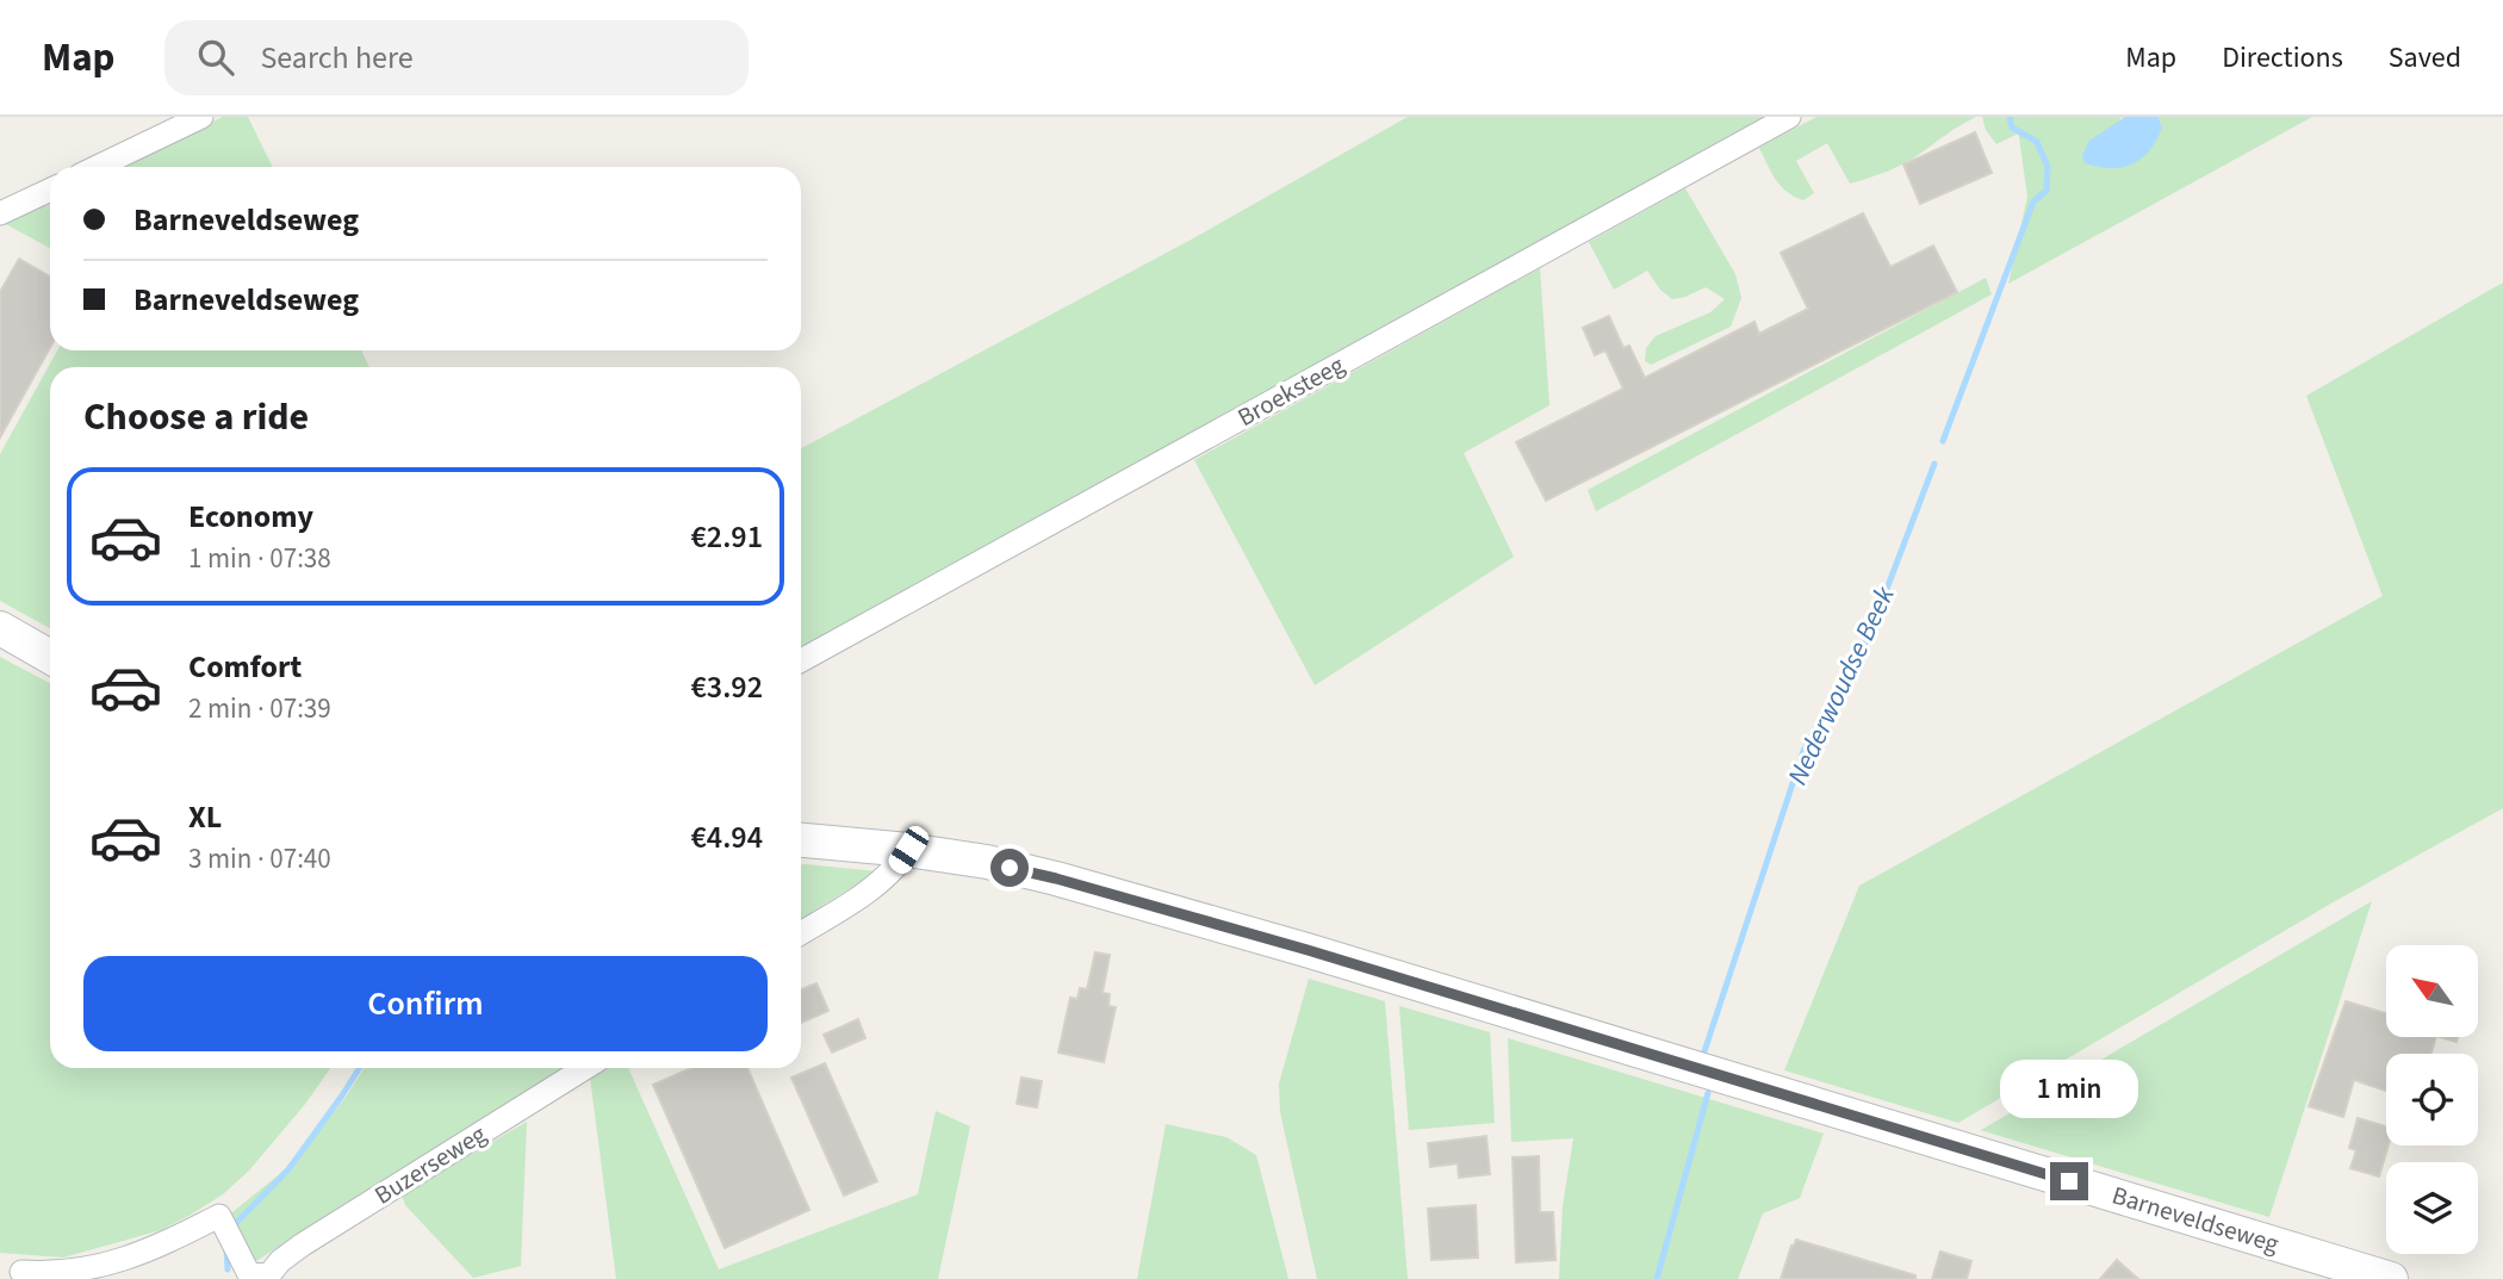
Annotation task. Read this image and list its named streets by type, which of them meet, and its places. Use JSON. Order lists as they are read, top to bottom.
{
  "streets": {
    "main road": ["Barneveldseweg"],
    "street": ["Broeksteeg", "Buzerseweg"]
  },
  "water": ["Nederwoudse Beek"],
  "north": "top left",
  "page": {
    "header": "Map",
    "search": "Search here",
    "nav": ["Map", "Directions", "Saved"],
    "banner": ["Barneveldseweg", "Barneveldseweg"],
    "heading": "Choose a ride",
    "list": [
      {
        "name": "Economy",
        "note": "1 min · 07:38",
        "value": "€2.91"
      },
      {
        "name": "Comfort",
        "note": "2 min · 07:39",
        "value": "€3.92"
      },
      {
        "name": "XL",
        "note": "3 min · 07:40",
        "value": "€4.94"
      }
    ],
    "buttons": "Confirm",
    "bubble": "1 min"
  }
}
